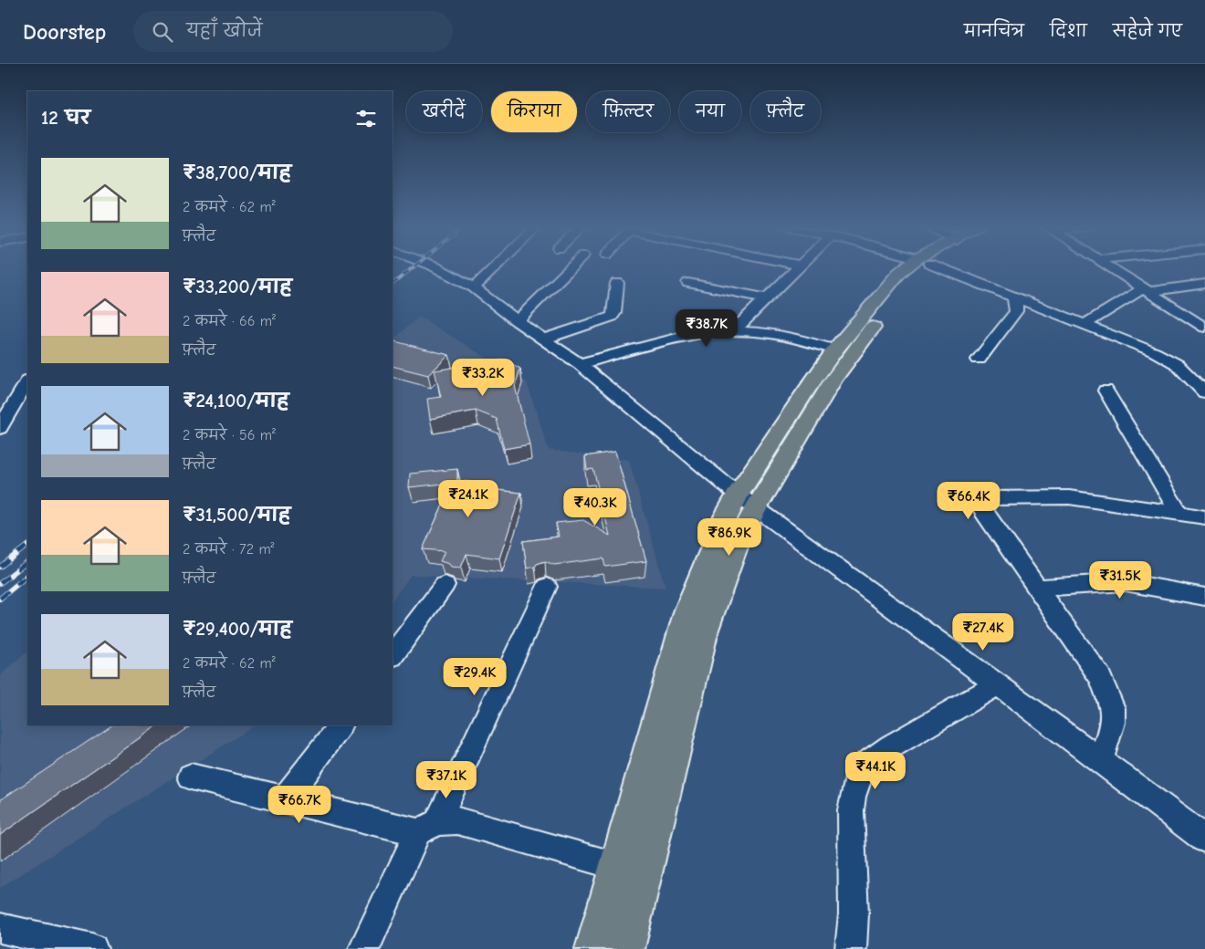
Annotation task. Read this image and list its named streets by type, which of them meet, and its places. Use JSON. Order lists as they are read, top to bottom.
{
  "page": {
    "header": "Doorstep",
    "search": "यहाँ खोजें",
    "nav": ["मानचित्र", "दिशा", "सहेजे गए"],
    "chip": [
      "खरीदें",
      "किराया",
      "फ़िल्टर",
      "नया",
      "फ़्लैट"
    ],
    "heading": "12 घर",
    "list": [
      {
        "name": "₹38,700/माह",
        "note": "2 कमरे · 62 m² · फ़्लैट"
      },
      {
        "name": "₹33,200/माह",
        "note": "2 कमरे · 66 m² · फ़्लैट"
      },
      {
        "name": "₹24,100/माह",
        "note": "2 कमरे · 56 m² · फ़्लैट"
      },
      {
        "name": "₹31,500/माह",
        "note": "2 कमरे · 72 m² · फ़्लैट"
      },
      {
        "name": "₹29,400/माह",
        "note": "2 कमरे · 62 m² · फ़्लैट"
      }
    ],
    "price": [
      "₹38.7K",
      "₹33.2K",
      "₹24.1K",
      "₹66.4K",
      "₹40.3K",
      "₹86.9K",
      "₹31.5K",
      "₹27.4K",
      "₹29.4K",
      "₹44.1K",
      "₹37.1K",
      "₹66.7K"
    ]
  }
}
